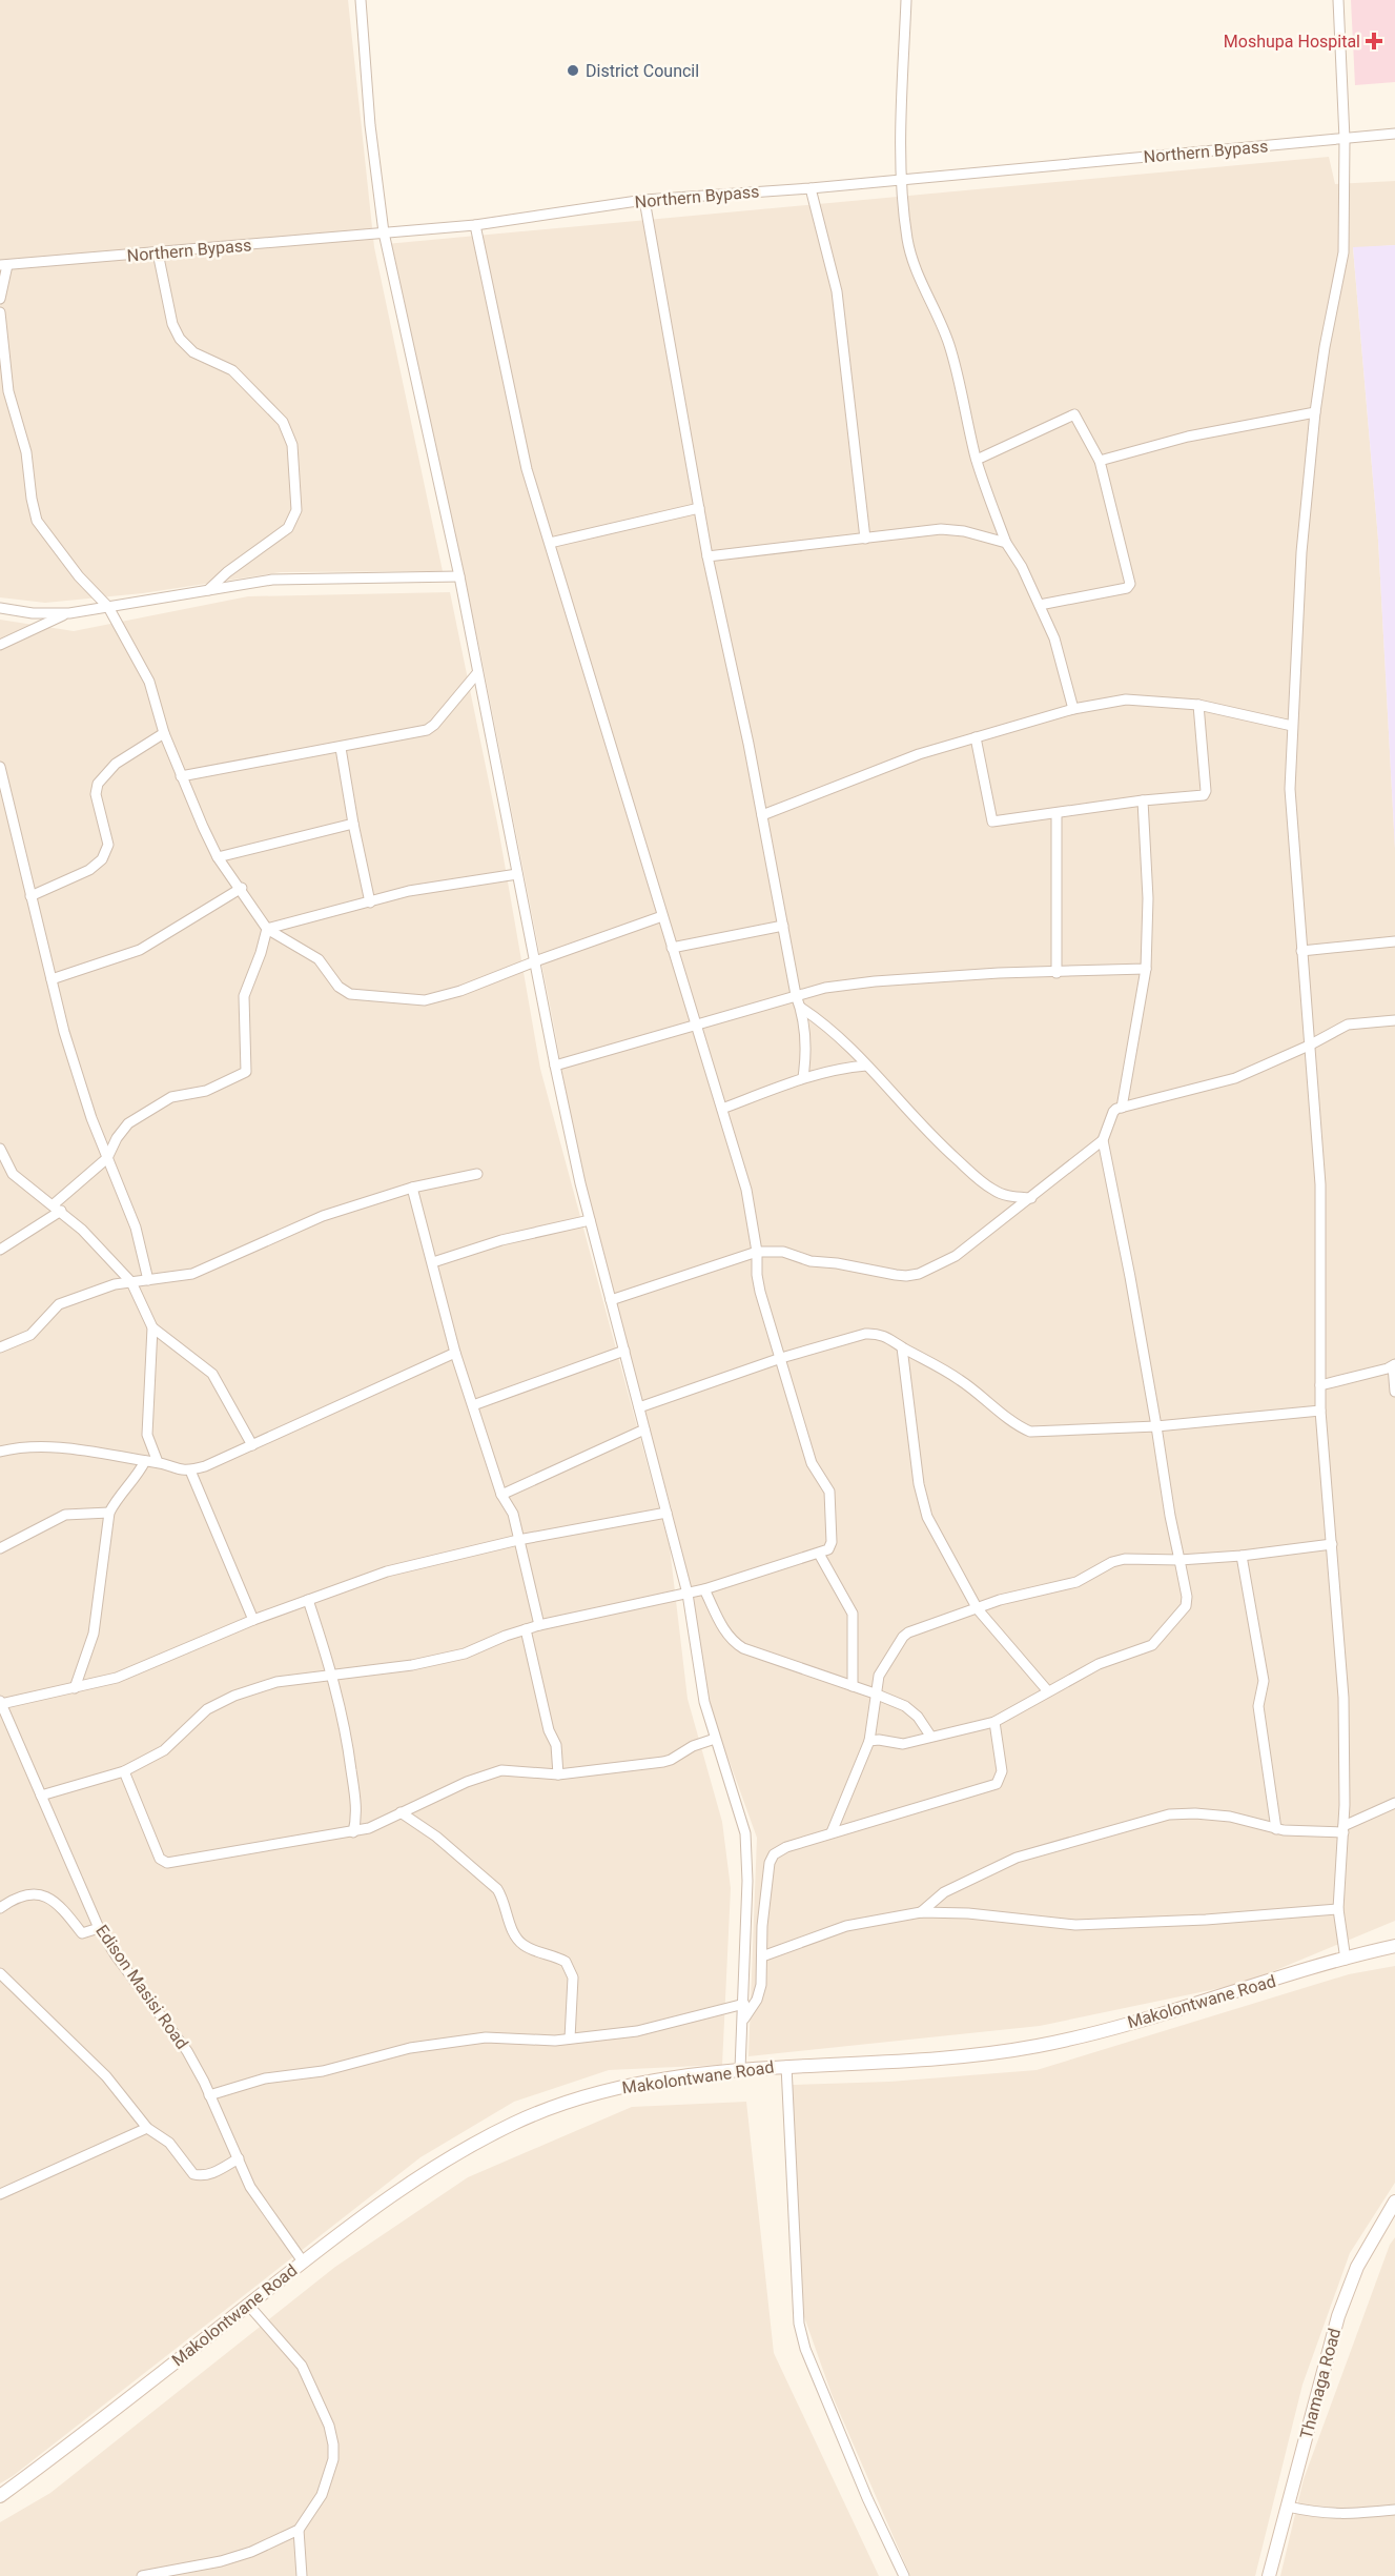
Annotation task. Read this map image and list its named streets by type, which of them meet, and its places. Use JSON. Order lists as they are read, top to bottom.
{
  "streets": {
    "main road": ["Makolontwane Road", "Thamaga Road"],
    "street": ["Northern Bypass", "Edison Masisi Road"]
  },
  "crossings": [
    ["Edison Masisi Road", "Makolontwane Road"]
  ],
  "places": {
    "health": ["Moshupa Hospital"],
    "other": ["District Council"]
  }
}
